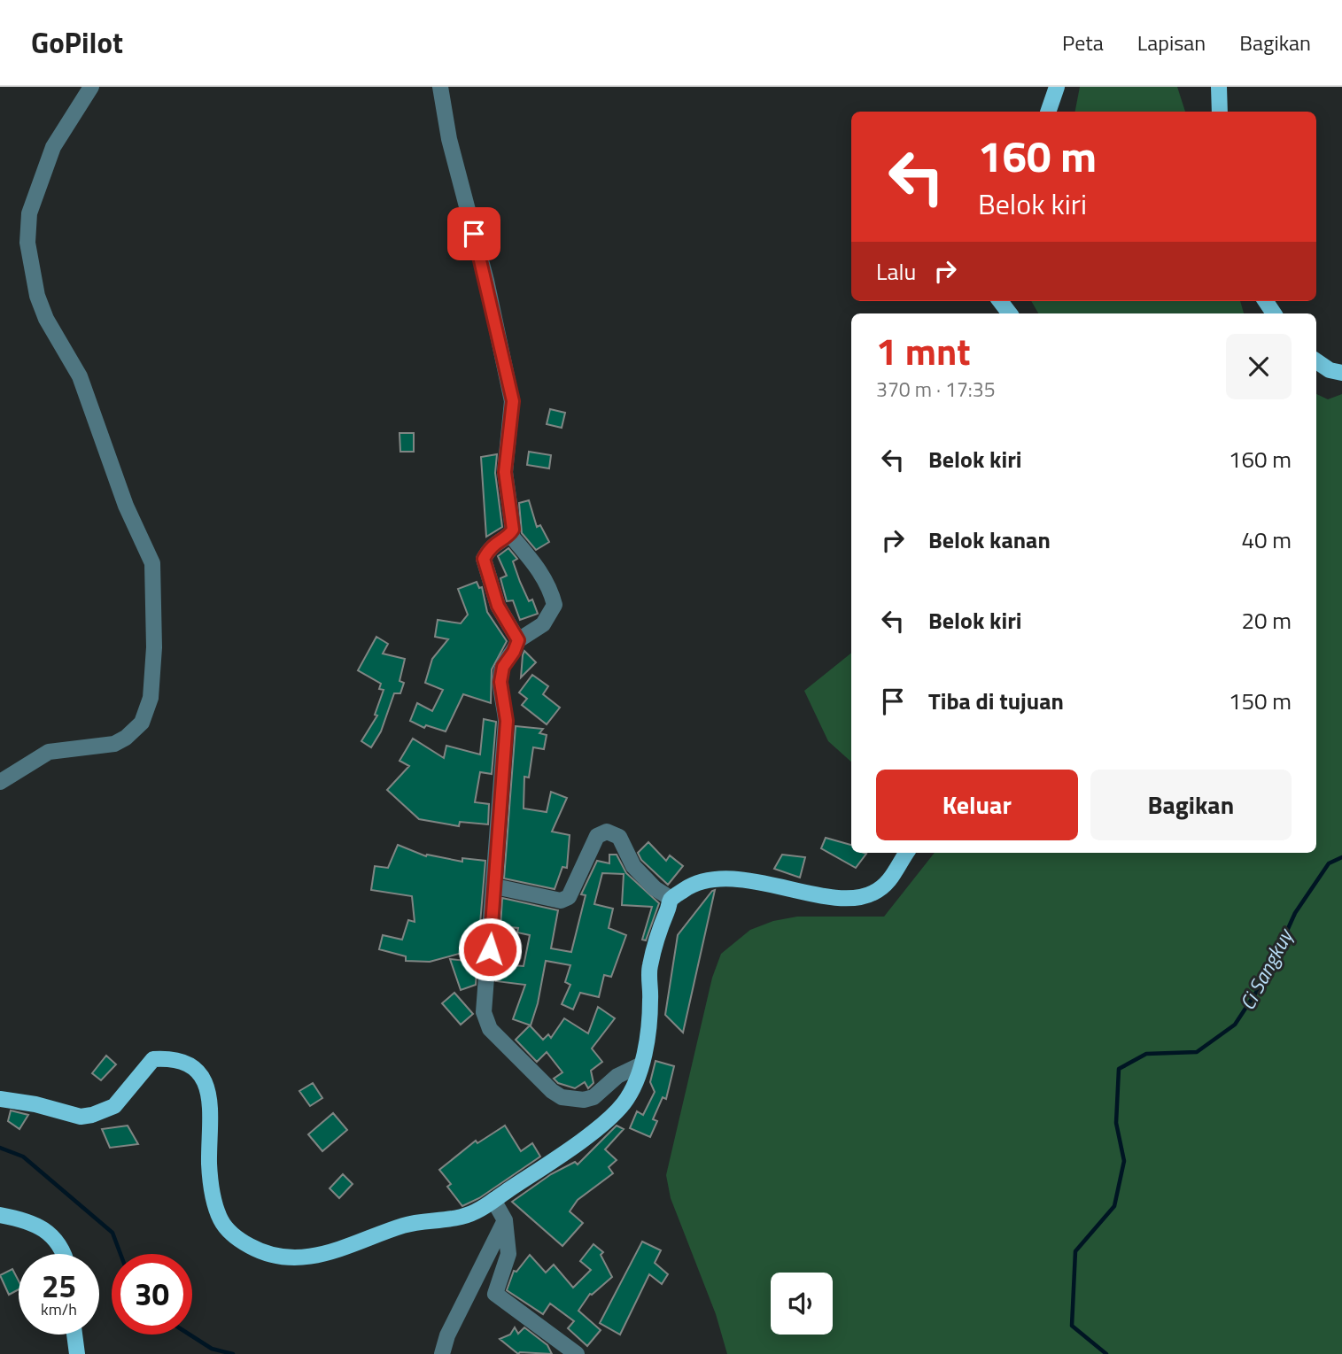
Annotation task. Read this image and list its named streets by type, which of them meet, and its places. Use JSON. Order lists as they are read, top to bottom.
{
  "water": ["Ci Sangkuy"],
  "page": {
    "header": "GoPilot",
    "nav": ["Peta", "Lapisan", "Bagikan"],
    "turn": ["160 m", "Belok kiri"],
    "then": "Lalu",
    "heading": ["1 mnt", "370 m · 17:35"],
    "list": [
      {
        "name": "Belok kiri",
        "value": "160 m"
      },
      {
        "name": "Belok kanan",
        "value": "40 m"
      },
      {
        "name": "Belok kiri",
        "value": "20 m"
      },
      {
        "name": "Tiba di tujuan",
        "value": "150 m"
      }
    ],
    "buttons": ["Keluar", "Bagikan"],
    "speed": "25 km/h",
    "limit": "30"
  }
}
